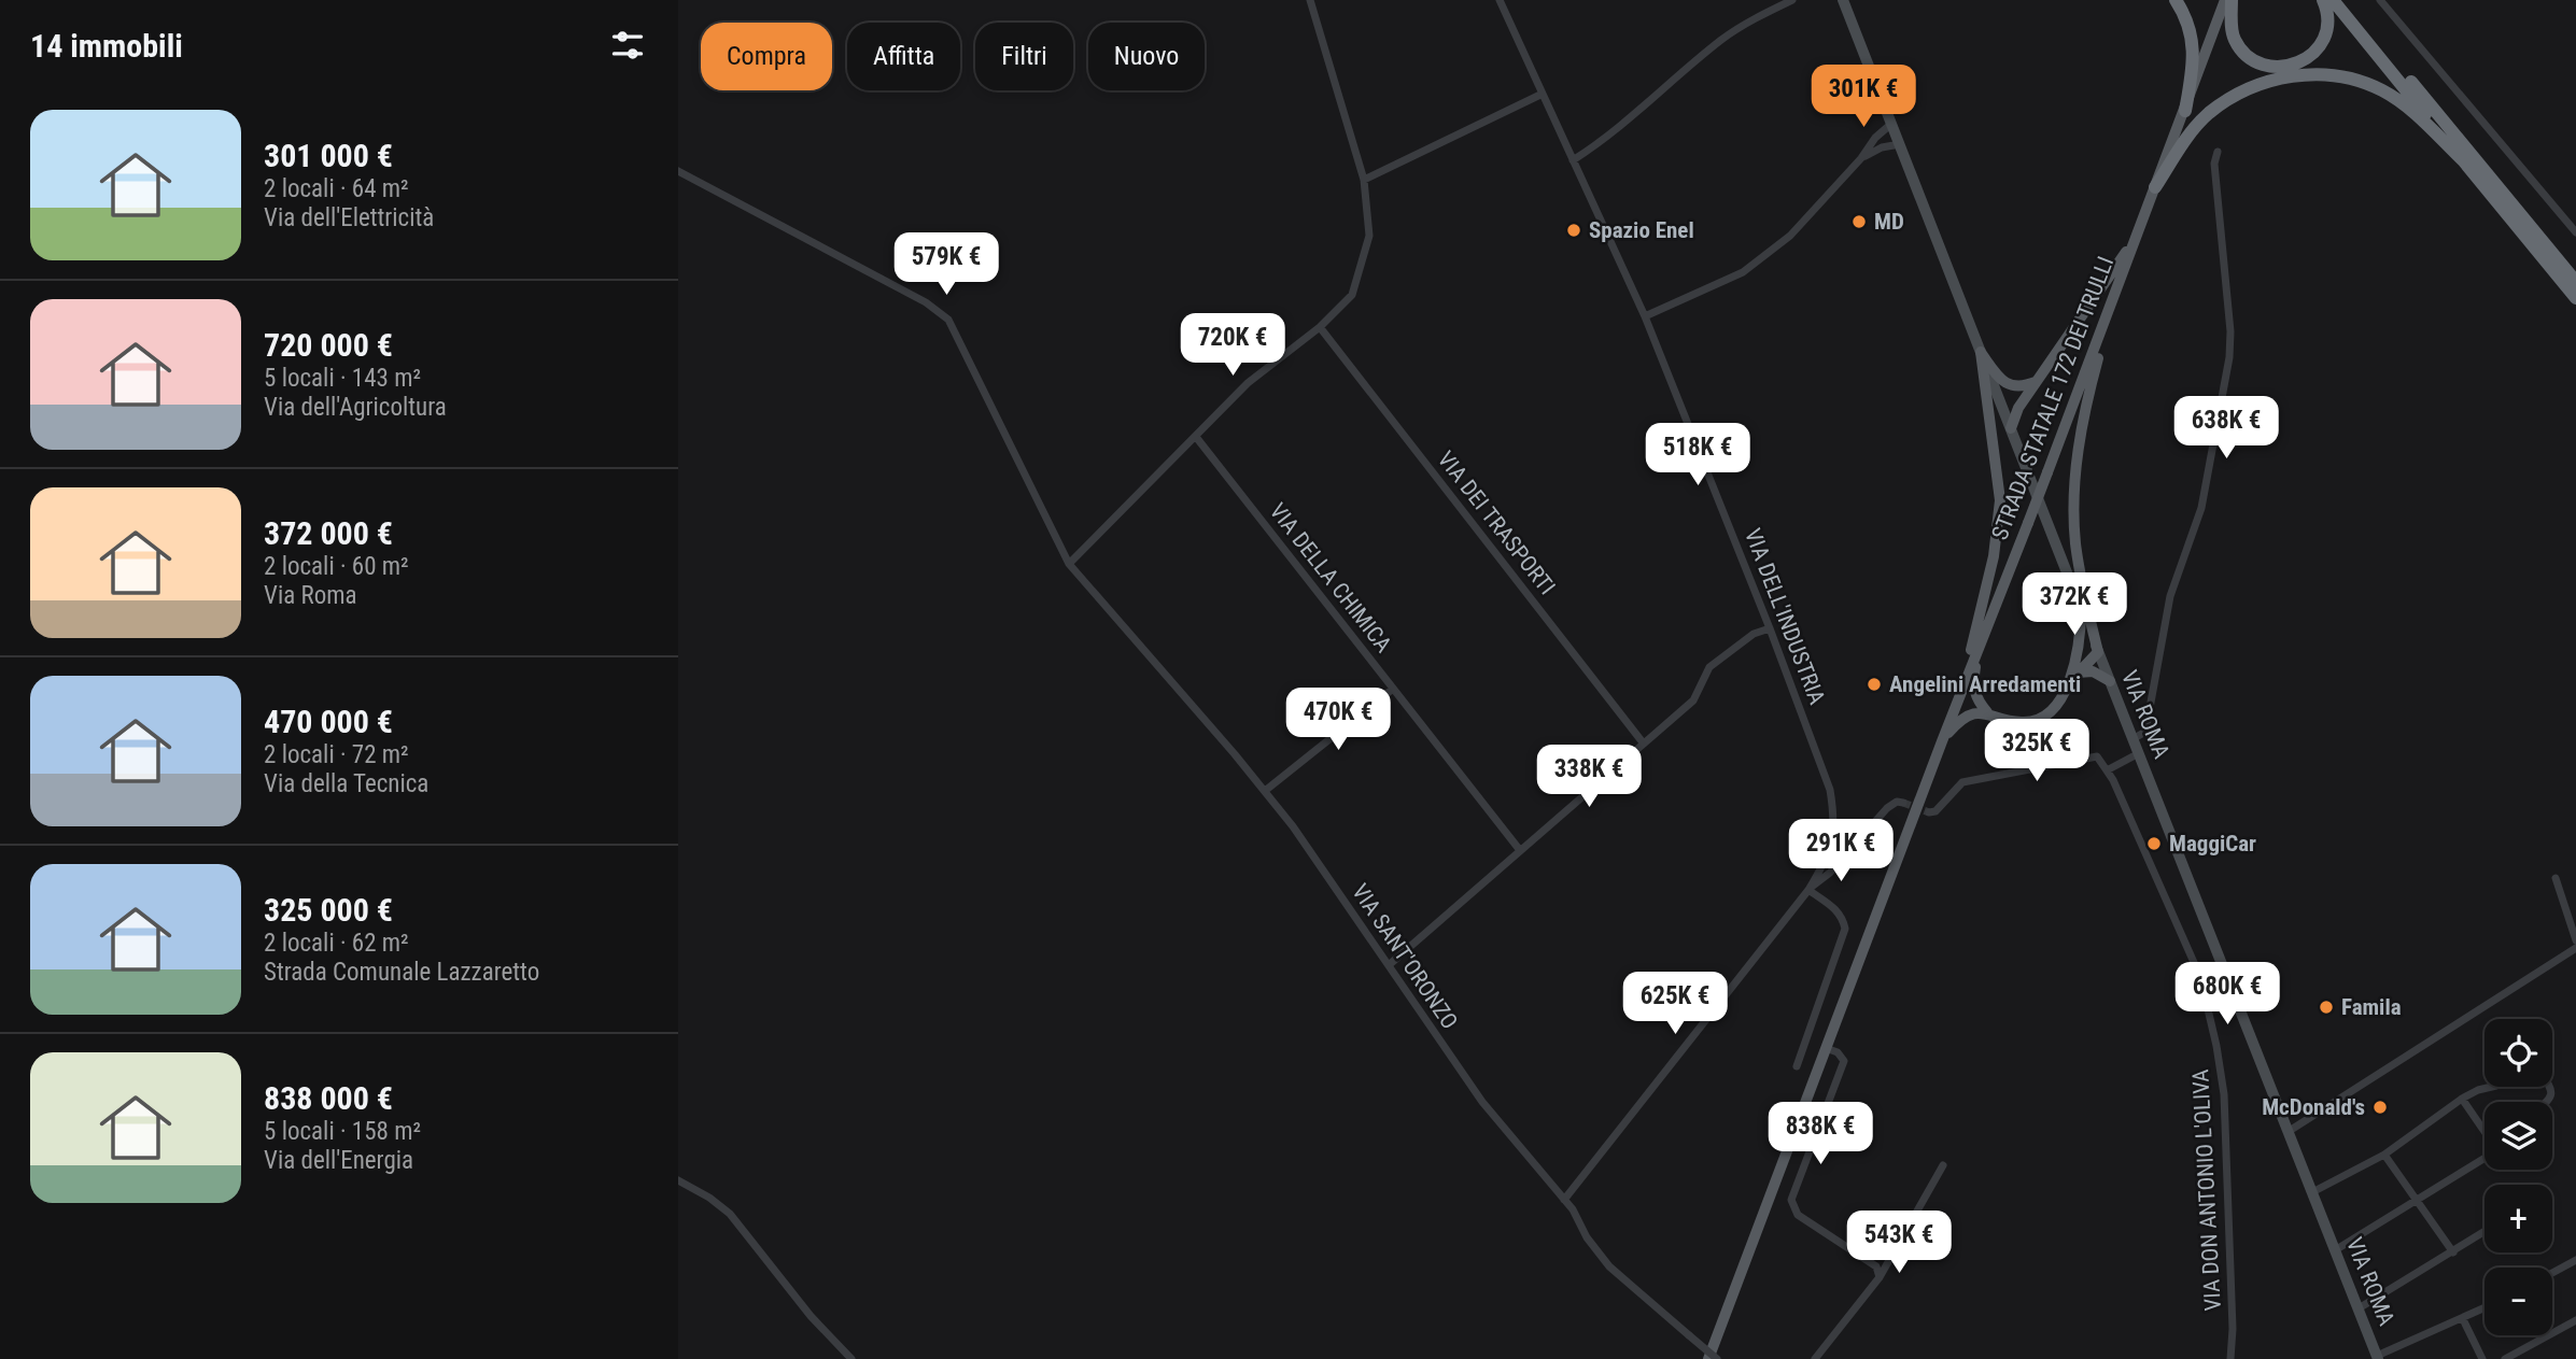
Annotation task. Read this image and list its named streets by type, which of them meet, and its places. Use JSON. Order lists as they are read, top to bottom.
{
  "streets": {
    "main road": ["STRADA STATALE 172 DEI TRULLI"],
    "street": [
      "VIA DEI TRASPORTI",
      "VIA DELLA CHIMICA",
      "VIA DELL'INDUSTRIA",
      "VIA ROMA",
      "VIA SANT'ORONZO",
      "VIA DON ANTONIO L'OLIVA"
    ]
  },
  "crossings": [
    ["VIA DELL'INDUSTRIA", "VIA SANT'ORONZO"]
  ],
  "places": [
    "MD",
    "Spazio Enel",
    "Angelini Arredamenti",
    "MaggiCar",
    "Famila",
    "McDonald's"
  ],
  "page": {
    "heading": "14 immobili",
    "chip": [
      "Compra",
      "Affitta",
      "Filtri",
      "Nuovo"
    ],
    "price": [
      "301K €",
      "579K €",
      "720K €",
      "638K €",
      "518K €",
      "372K €",
      "470K €",
      "325K €",
      "338K €",
      "291K €",
      "680K €",
      "625K €",
      "838K €",
      "543K €"
    ],
    "list": [
      {
        "name": "301 000 €",
        "note": "2 locali · 64 m² · Via dell'Elettricità"
      },
      {
        "name": "720 000 €",
        "note": "5 locali · 143 m² · Via dell'Agricoltura"
      },
      {
        "name": "372 000 €",
        "note": "2 locali · 60 m² · Via Roma"
      },
      {
        "name": "470 000 €",
        "note": "2 locali · 72 m² · Via della Tecnica"
      },
      {
        "name": "325 000 €",
        "note": "2 locali · 62 m² · Strada Comunale Lazzaretto"
      },
      {
        "name": "838 000 €",
        "note": "5 locali · 158 m² · Via dell'Energia"
      }
    ],
    "map_buttons": ["+", "−"]
  }
}
